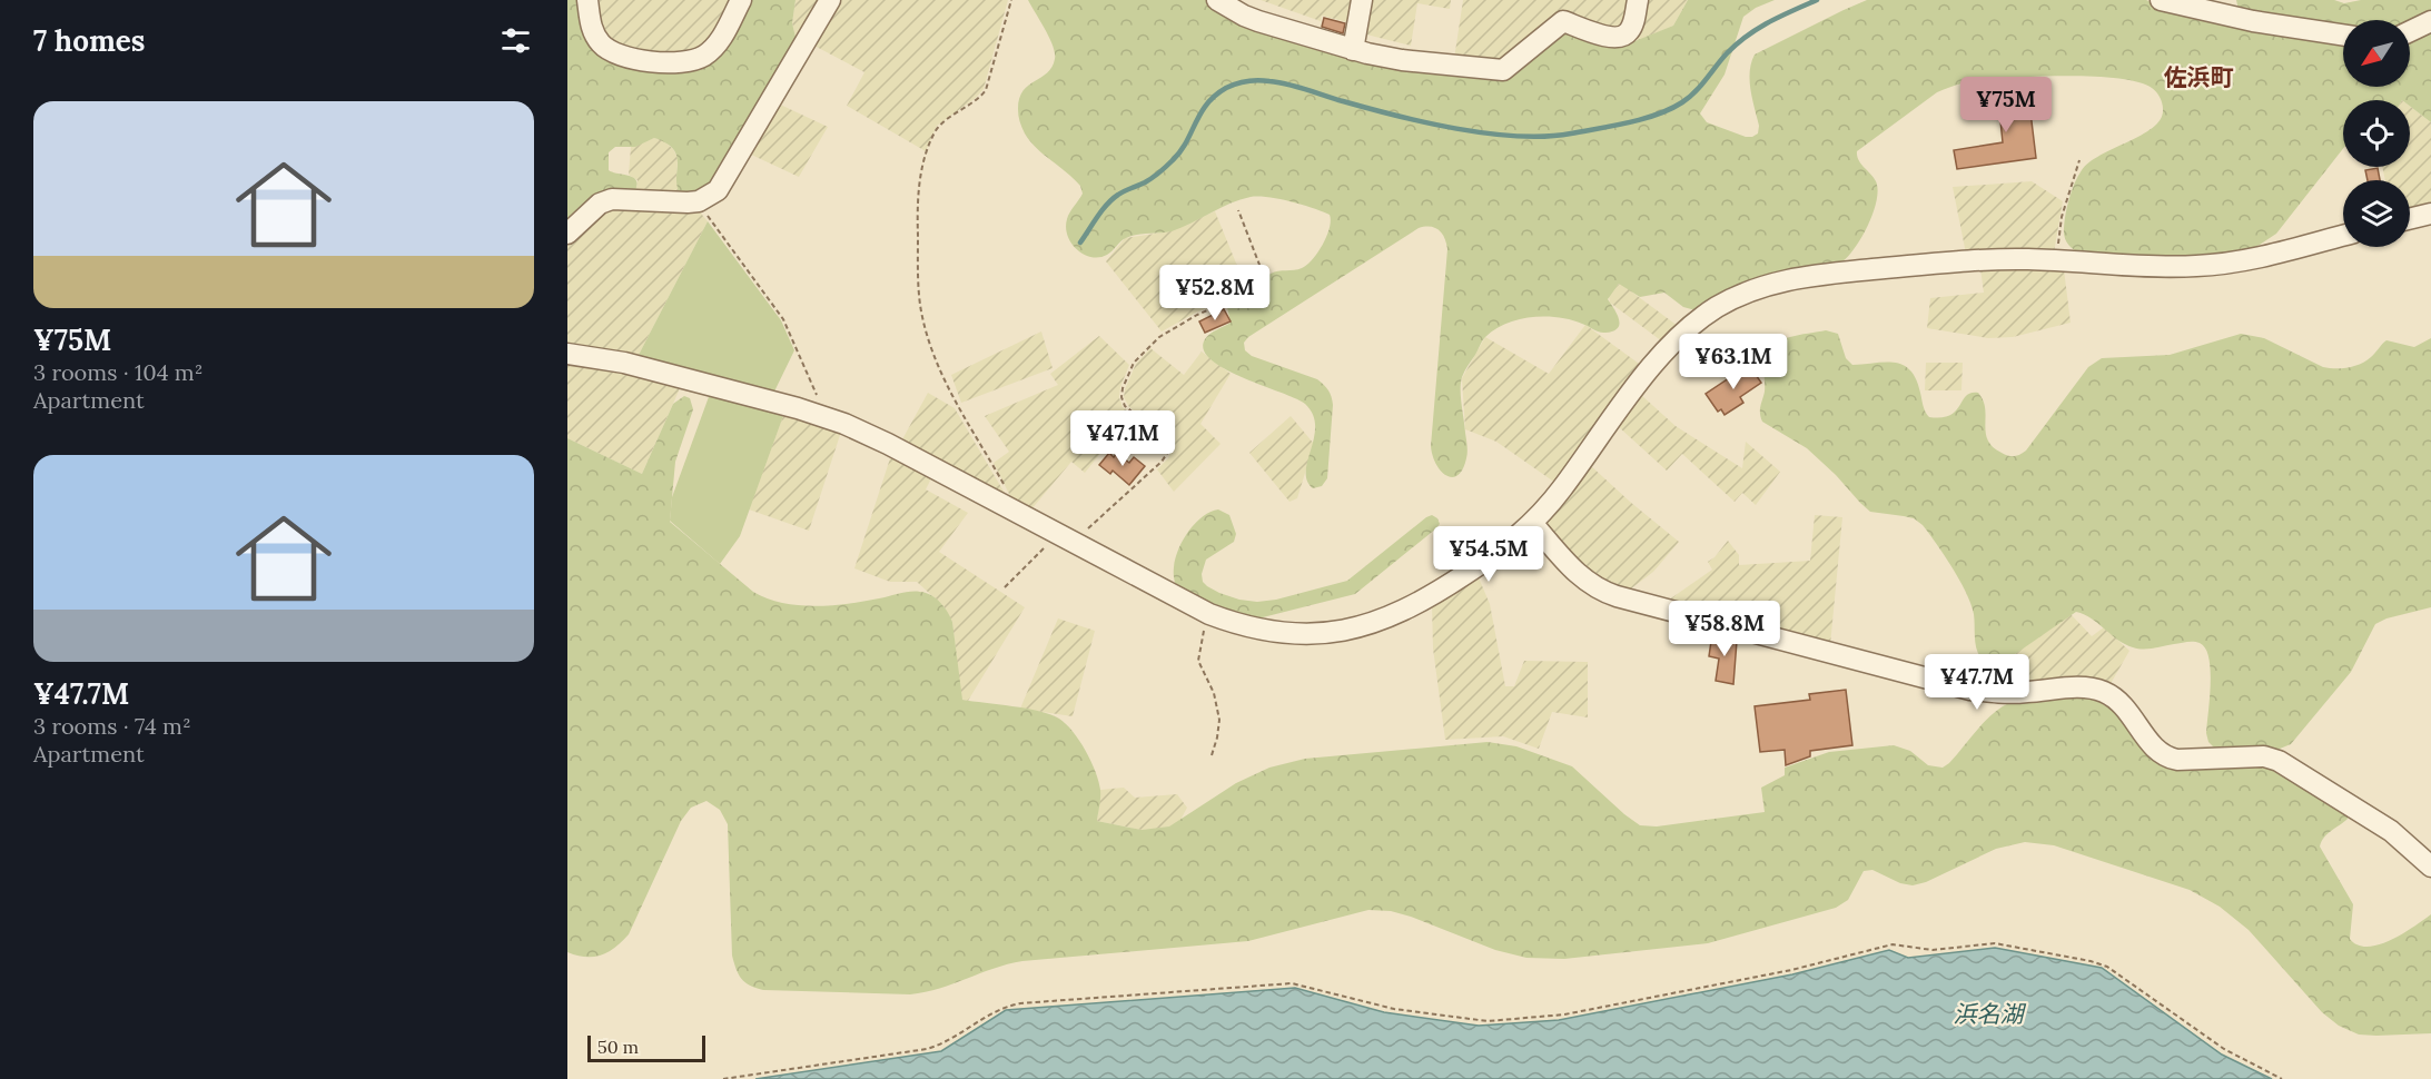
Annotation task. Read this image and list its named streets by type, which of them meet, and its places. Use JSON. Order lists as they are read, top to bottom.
{
  "districts": ["佐浜町"],
  "water": ["浜名湖"],
  "scale_bar": "50 m",
  "north": "bottom left",
  "page": {
    "heading": "7 homes",
    "price": [
      "¥75M",
      "¥52.8M",
      "¥63.1M",
      "¥47.1M",
      "¥54.5M",
      "¥58.8M",
      "¥47.7M"
    ],
    "list": [
      {
        "name": "¥75M",
        "note": "3 rooms · 104 m² · Apartment"
      },
      {
        "name": "¥47.7M",
        "note": "3 rooms · 74 m² · Apartment"
      }
    ],
    "scale": "50 m"
  }
}
